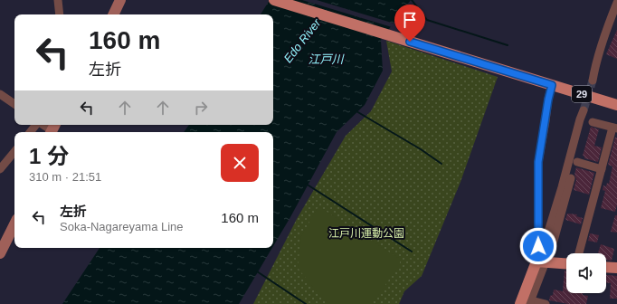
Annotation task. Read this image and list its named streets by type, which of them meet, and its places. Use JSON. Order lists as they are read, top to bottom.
{
  "streets": {
    "main road": ["29"]
  },
  "water": ["Edo River", "江戸川"],
  "parks": ["江戸川運動公園"],
  "page": {
    "turn": ["160 m", "左折"],
    "heading": ["1 分", "310 m · 21:51"],
    "list": [
      {
        "name": "左折",
        "note": "Soka-Nagareyama Line",
        "value": "160 m"
      }
    ]
  }
}
